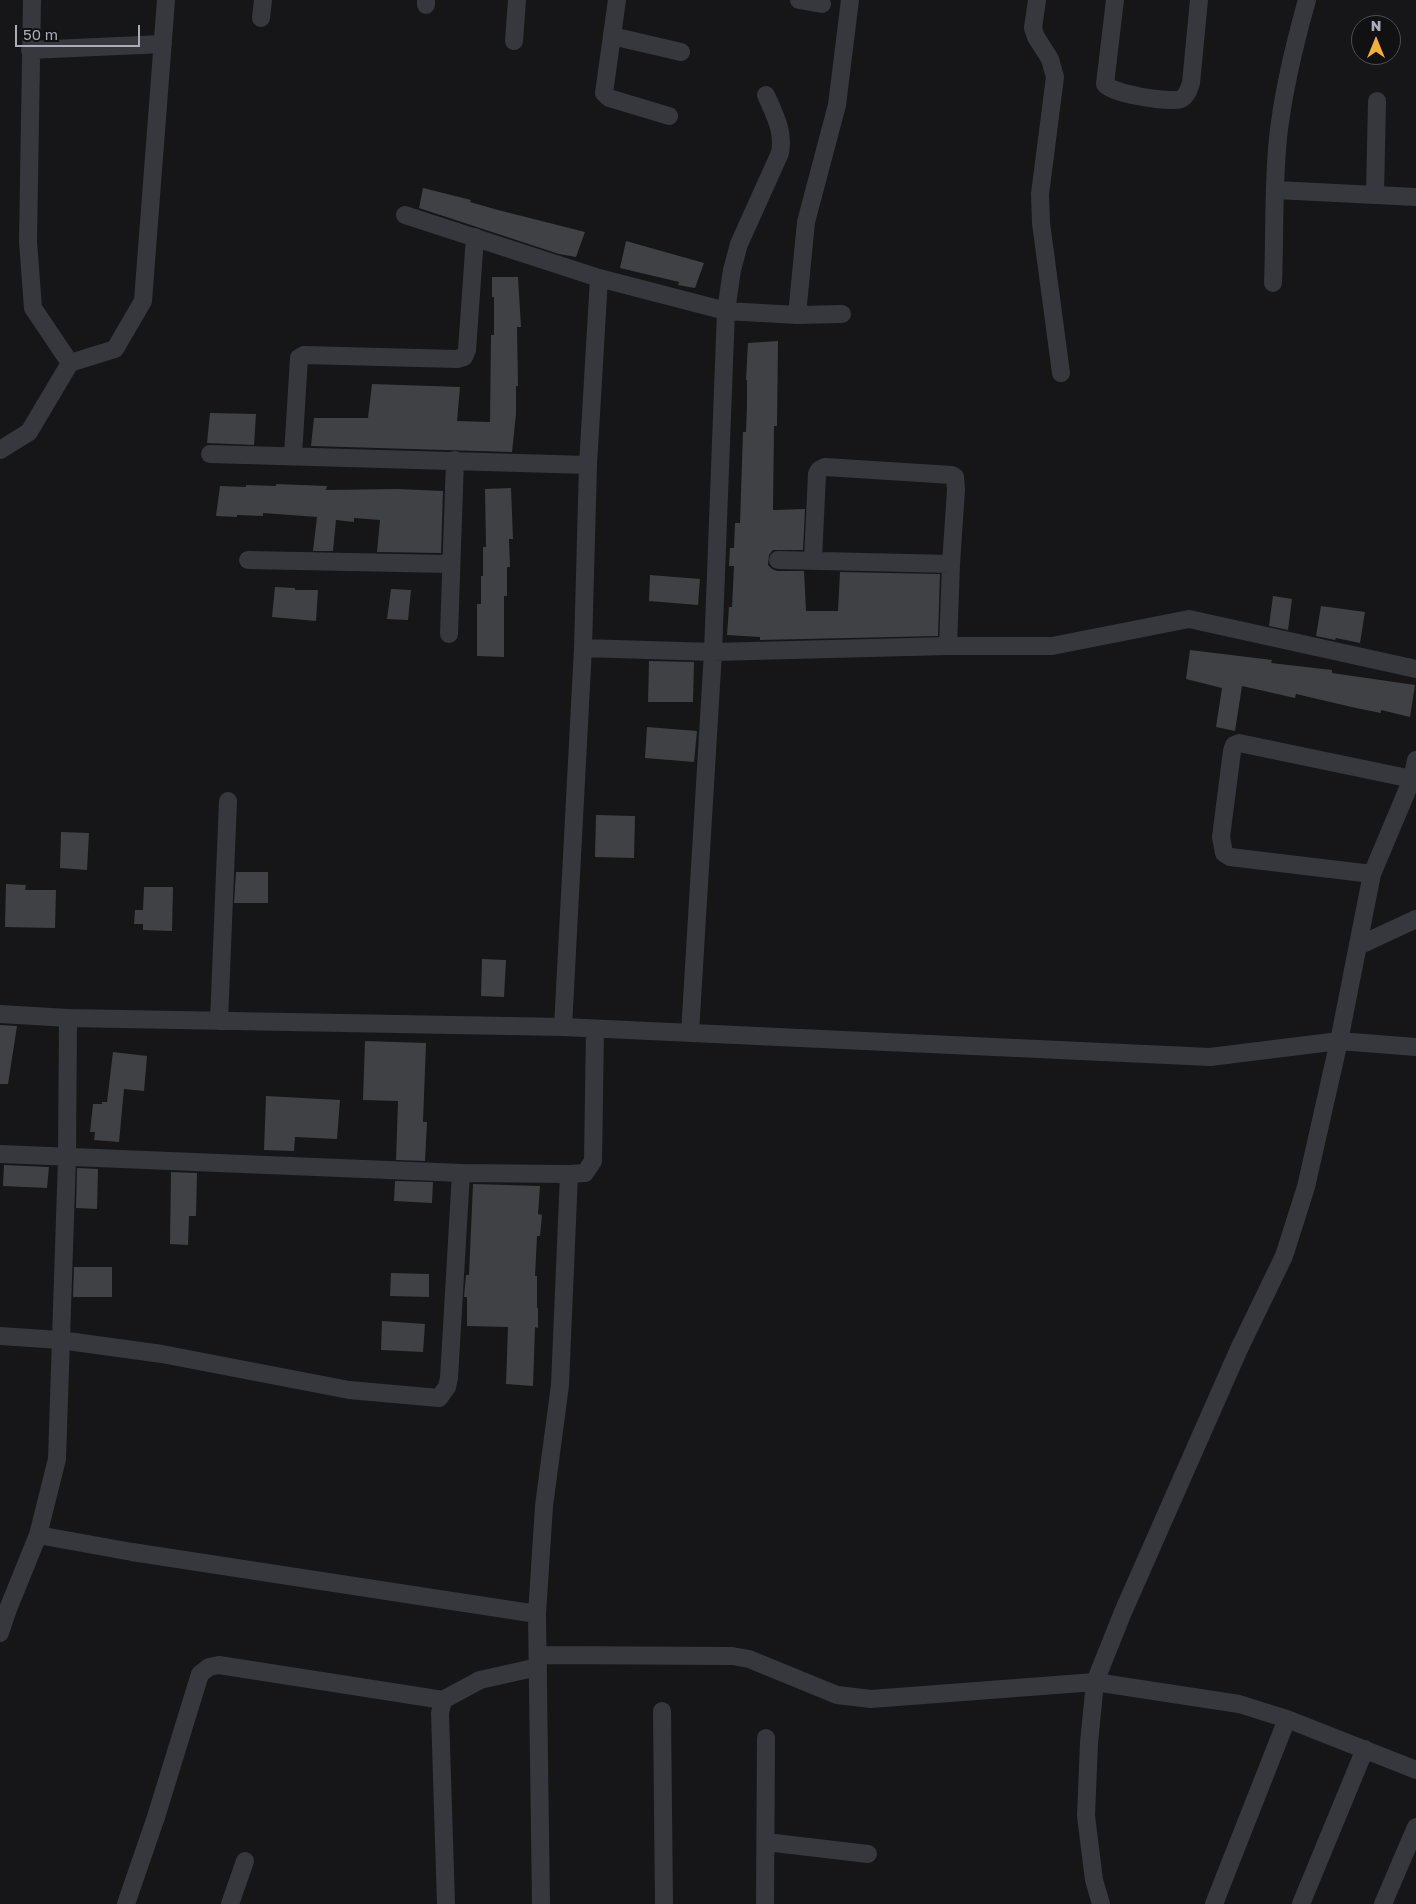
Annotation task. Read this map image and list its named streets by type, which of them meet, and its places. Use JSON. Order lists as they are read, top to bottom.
{
  "scale_bar": "50 m",
  "north": "top"
}
